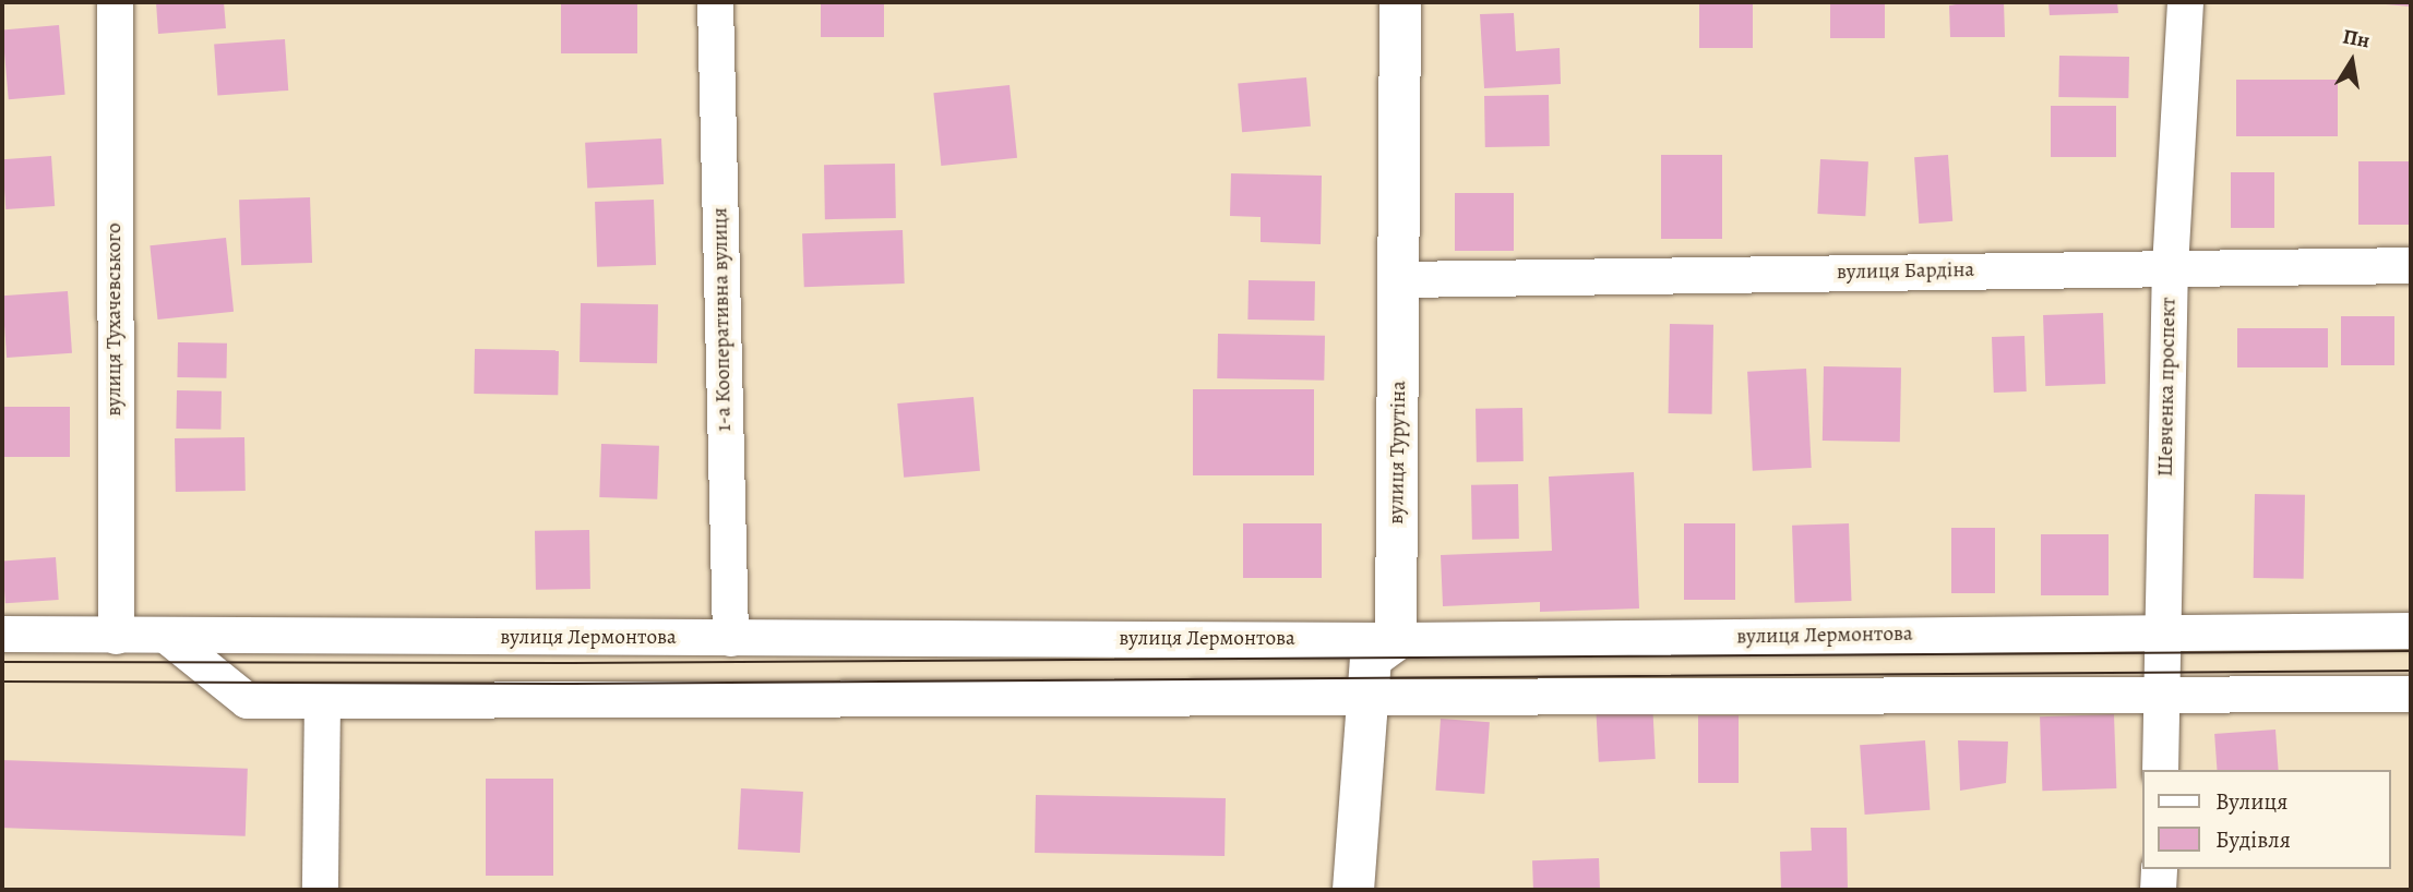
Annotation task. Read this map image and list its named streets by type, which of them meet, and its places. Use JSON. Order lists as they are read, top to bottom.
{
  "streets": {
    "street": [
      "вулиця Бардіна",
      "вулиця Тухачевського",
      "1-а Кооперативна вулиця",
      "Шевченка проспект",
      "вулиця Турутіна",
      "вулиця Лермонтова"
    ]
  },
  "crossings": [
    ["вулиця Бардіна", "Шевченка проспект"],
    ["вулиця Бардіна", "вулиця Турутіна"],
    ["вулиця Тухачевського", "вулиця Лермонтова"],
    ["1-а Кооперативна вулиця", "вулиця Лермонтова"],
    ["Шевченка проспект", "вулиця Лермонтова"],
    ["вулиця Турутіна", "вулиця Лермонтова"]
  ],
  "legend": ["Вулиця", "Будівля"],
  "north": "top"
}
